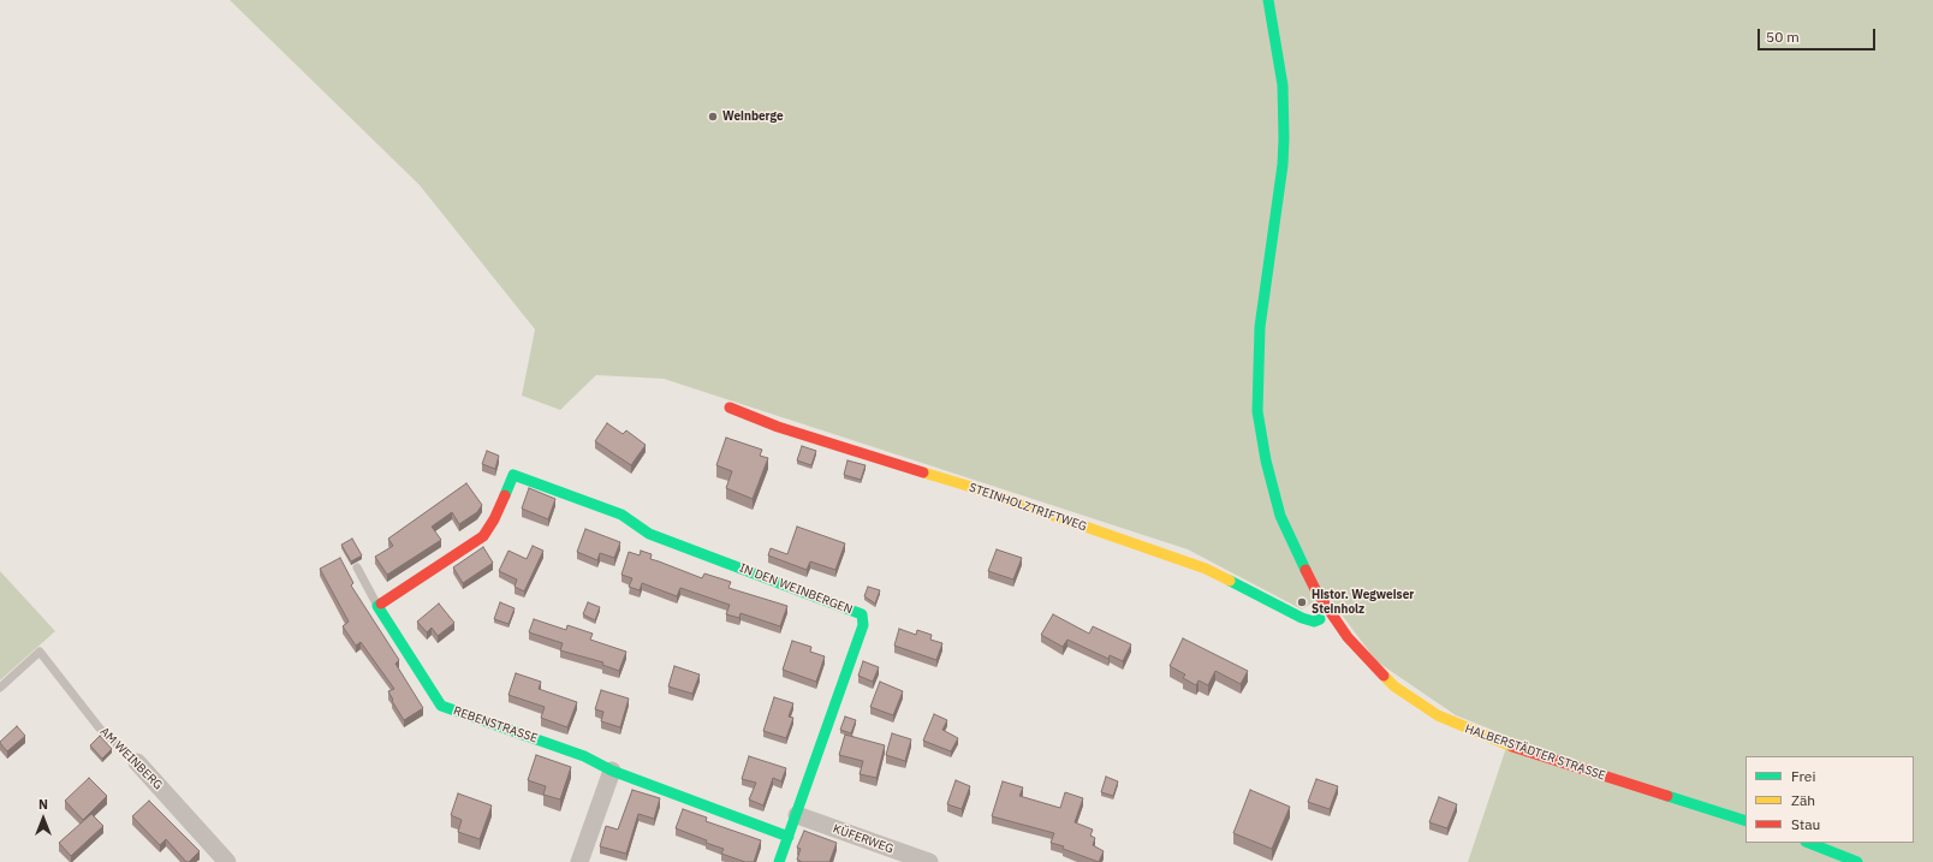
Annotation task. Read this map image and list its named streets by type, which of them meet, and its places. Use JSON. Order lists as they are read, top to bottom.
{
  "streets": {
    "street": [
      "STEINHOLZTRIFTWEG",
      "IN DEN WEINBERGEN",
      "REBENSTRASSE",
      "HALBERSTÄDTER STRASSE",
      "AM WEINBERG",
      "KÜFERWEG"
    ]
  },
  "crossings": [
    ["IN DEN WEINBERGEN", "REBENSTRASSE"],
    ["IN DEN WEINBERGEN", "KÜFERWEG"]
  ],
  "places": ["Weinberge", "Histor. Wegweiser Steinholz"],
  "legend": ["Frei", "Zäh", "Stau"],
  "scale_bar": "50 m",
  "north": "top"
}
